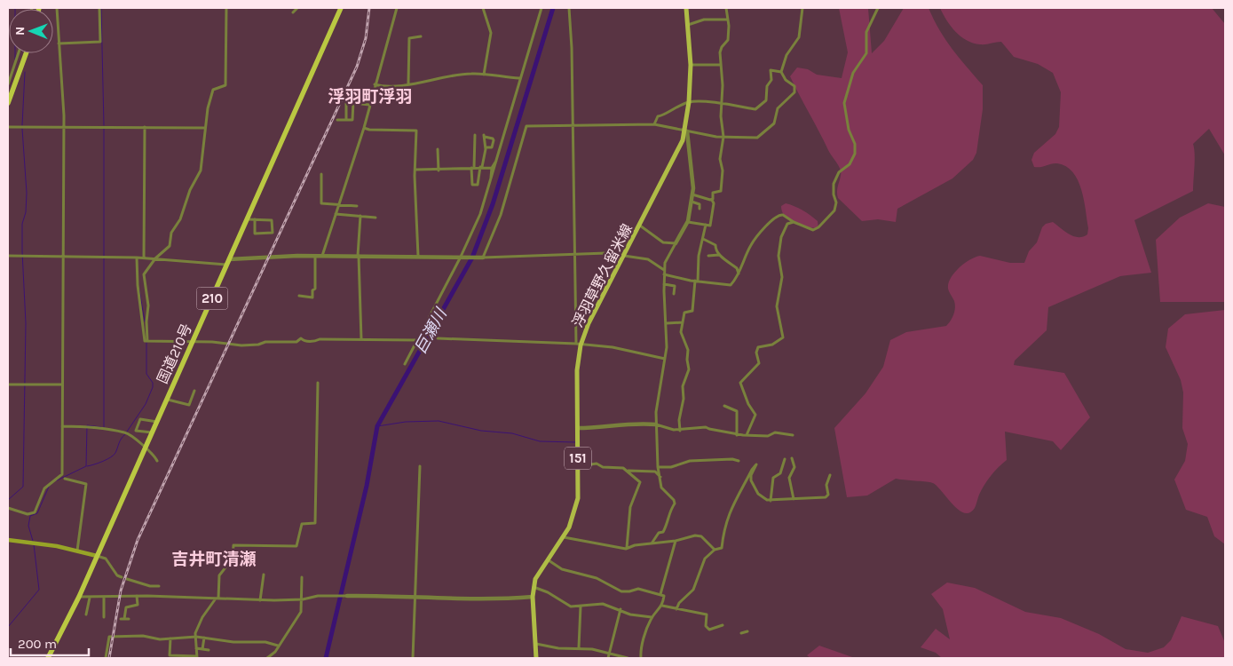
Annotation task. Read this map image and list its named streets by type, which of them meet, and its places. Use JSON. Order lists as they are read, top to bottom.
{
  "streets": {
    "highway": ["210", "国道210号"],
    "main road": ["浮羽草野久留米線", "151"]
  },
  "districts": ["浮羽町浮羽", "吉井町清瀬"],
  "water": ["巨瀬川"],
  "scale_bar": "200 m",
  "north": "left"
}
